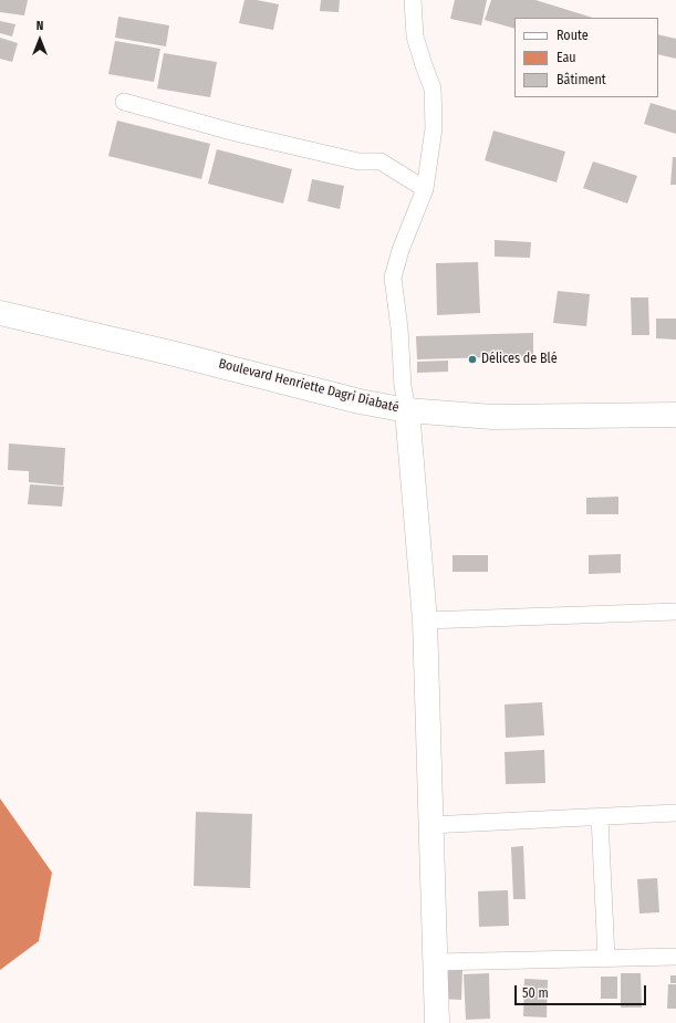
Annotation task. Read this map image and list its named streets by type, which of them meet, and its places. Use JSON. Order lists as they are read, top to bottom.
{
  "streets": {
    "main road": ["Boulevard Henriette Dagri Diabaté"]
  },
  "places": ["Délices de Blé"],
  "legend": ["Route", "Eau", "Bâtiment"],
  "scale_bar": "50 m",
  "north": "top"
}
